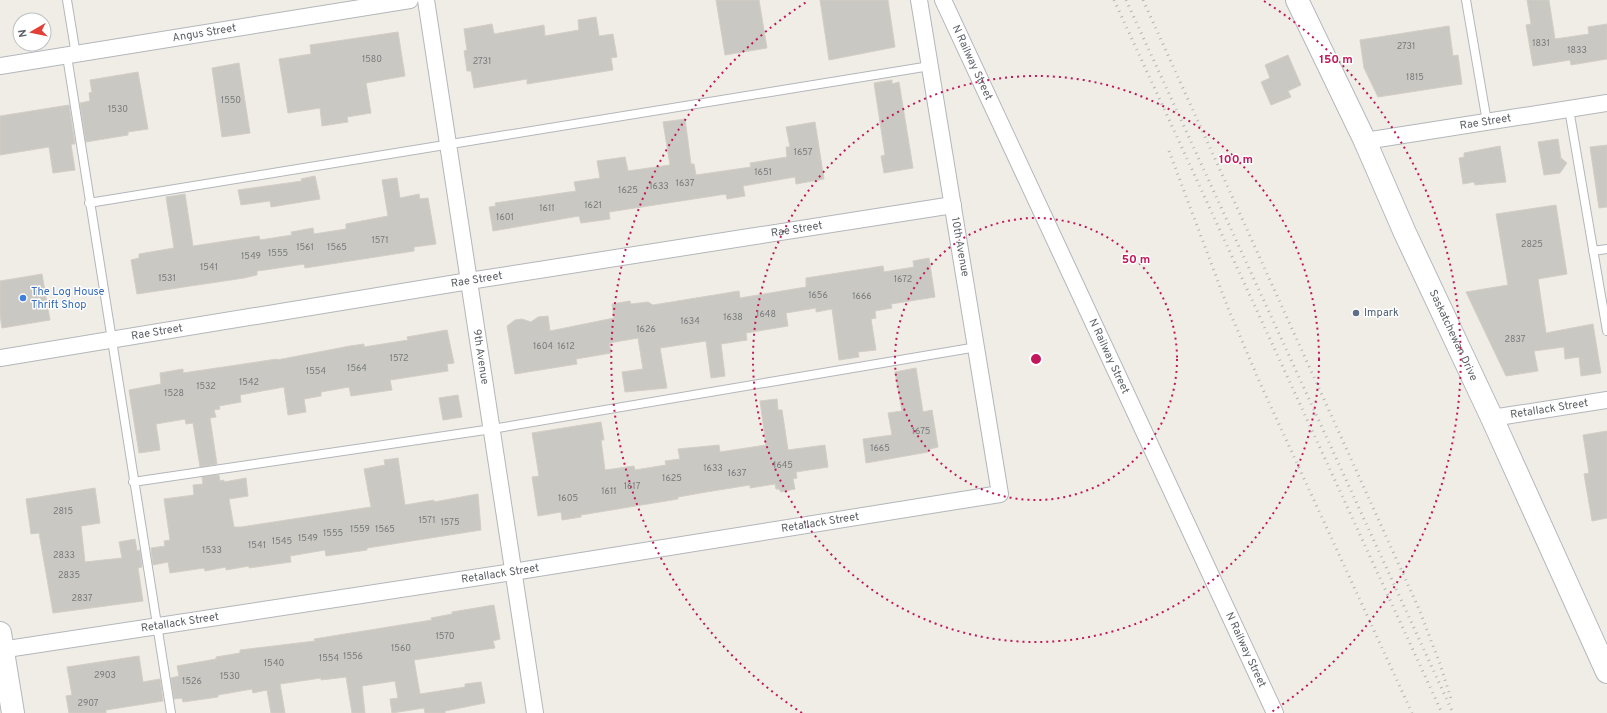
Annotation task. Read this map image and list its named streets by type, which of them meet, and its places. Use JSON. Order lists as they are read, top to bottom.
{
  "streets": {
    "main road": ["Saskatchewan Drive"],
    "street": [
      "Angus Street",
      "N Railway Street",
      "Rae Street",
      "10th Avenue",
      "9th Avenue",
      "Retallack Street"
    ]
  },
  "crossings": [
    ["Rae Street", "10th Avenue"],
    ["Rae Street", "Saskatchewan Drive"],
    ["Rae Street", "9th Avenue"],
    ["10th Avenue", "Retallack Street"],
    ["Saskatchewan Drive", "Retallack Street"],
    ["9th Avenue", "Retallack Street"]
  ],
  "places": ["The Log House Thrift Shop", "Impark"],
  "house_numbers": [
    "1831",
    "2731",
    "1833",
    "1580",
    "2731",
    "1815",
    "1550",
    "1530",
    "1657",
    "1651",
    "1637",
    "1633",
    "1625",
    "1621",
    "1611",
    "1601",
    "1571",
    "2825",
    "1561",
    "1565",
    "1555",
    "1549",
    "1541",
    "1531",
    "1672",
    "1656",
    "1666",
    "1648",
    "1638",
    "1634",
    "1626",
    "2837",
    "1604",
    "1612",
    "1572",
    "1564",
    "1554",
    "1542",
    "1532",
    "1528",
    "1675",
    "1665",
    "1645",
    "1633",
    "1637",
    "1625",
    "1617",
    "1611",
    "1605",
    "2815",
    "1571",
    "1575",
    "1559",
    "1565",
    "1555",
    "1549",
    "1545",
    "1541",
    "1533",
    "2833",
    "2835",
    "2837",
    "1570",
    "1560",
    "1556",
    "1554",
    "1540",
    "2903",
    "1530",
    "1526",
    "2907"
  ],
  "north": "left",
  "rings": ["150 m", "100 m", "50 m"]
}
